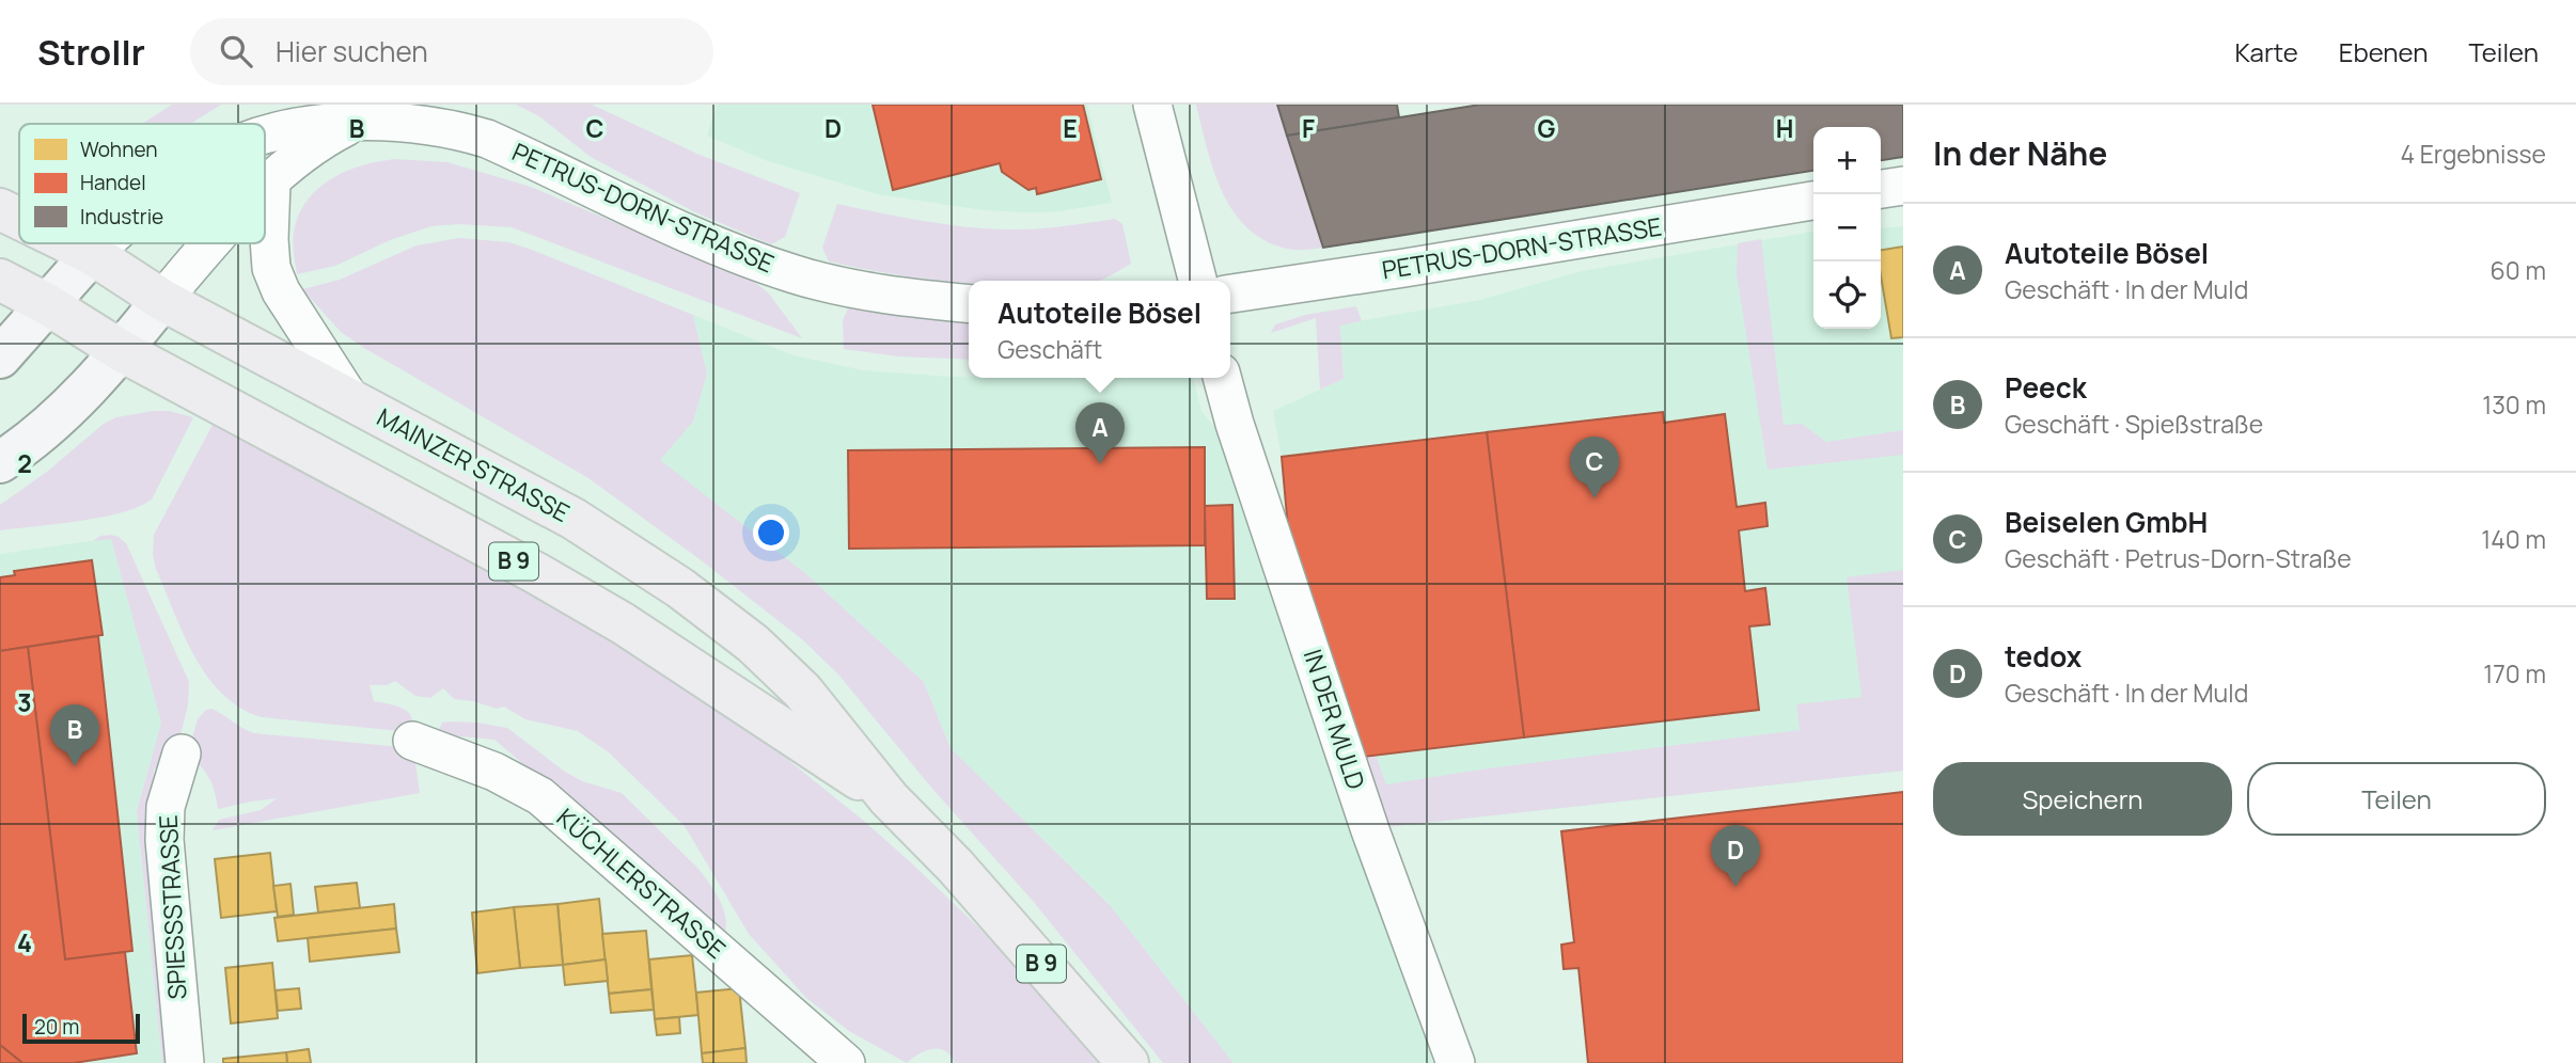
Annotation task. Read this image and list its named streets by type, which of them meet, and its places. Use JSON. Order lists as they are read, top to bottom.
{
  "streets": {
    "main road": ["PETRUS-DORN-STRASSE", "MAINZER STRASSE", "B 9"],
    "street": ["IN DER MULD", "KÜCHLERSTRASSE", "SPIESSSTRASSE"]
  },
  "crossings": [
    ["PETRUS-DORN-STRASSE", "MAINZER STRASSE"]
  ],
  "legend": ["Wohnen", "Handel", "Industrie"],
  "scale_bar": "20 m",
  "page": {
    "header": "Strollr",
    "search": "Hier suchen",
    "nav": ["Karte", "Ebenen", "Teilen"],
    "heading": ["In der Nähe", "4 Ergebnisse"],
    "map_buttons": ["+", "−"],
    "list": [
      {
        "mark": "A",
        "name": "Autoteile Bösel",
        "note": "Geschäft · In der Muld",
        "value": "60 m"
      },
      {
        "mark": "B",
        "name": "Peeck",
        "note": "Geschäft · Spießstraße",
        "value": "130 m"
      },
      {
        "mark": "C",
        "name": "Beiselen GmbH",
        "note": "Geschäft · Petrus-Dorn-Straße",
        "value": "140 m"
      },
      {
        "mark": "D",
        "name": "tedox",
        "note": "Geschäft · In der Muld",
        "value": "170 m"
      }
    ],
    "popup": ["Autoteile Bösel", "Geschäft"],
    "pins": [
      "A",
      "C",
      "B",
      "D"
    ],
    "buttons": ["Speichern", "Teilen"],
    "scale": "20 m"
  },
  "grid": {
    "columns": [
      "B",
      "C",
      "D",
      "E",
      "F",
      "G",
      "H"
    ],
    "rows": ["2", "3", "4"]
  }
}
